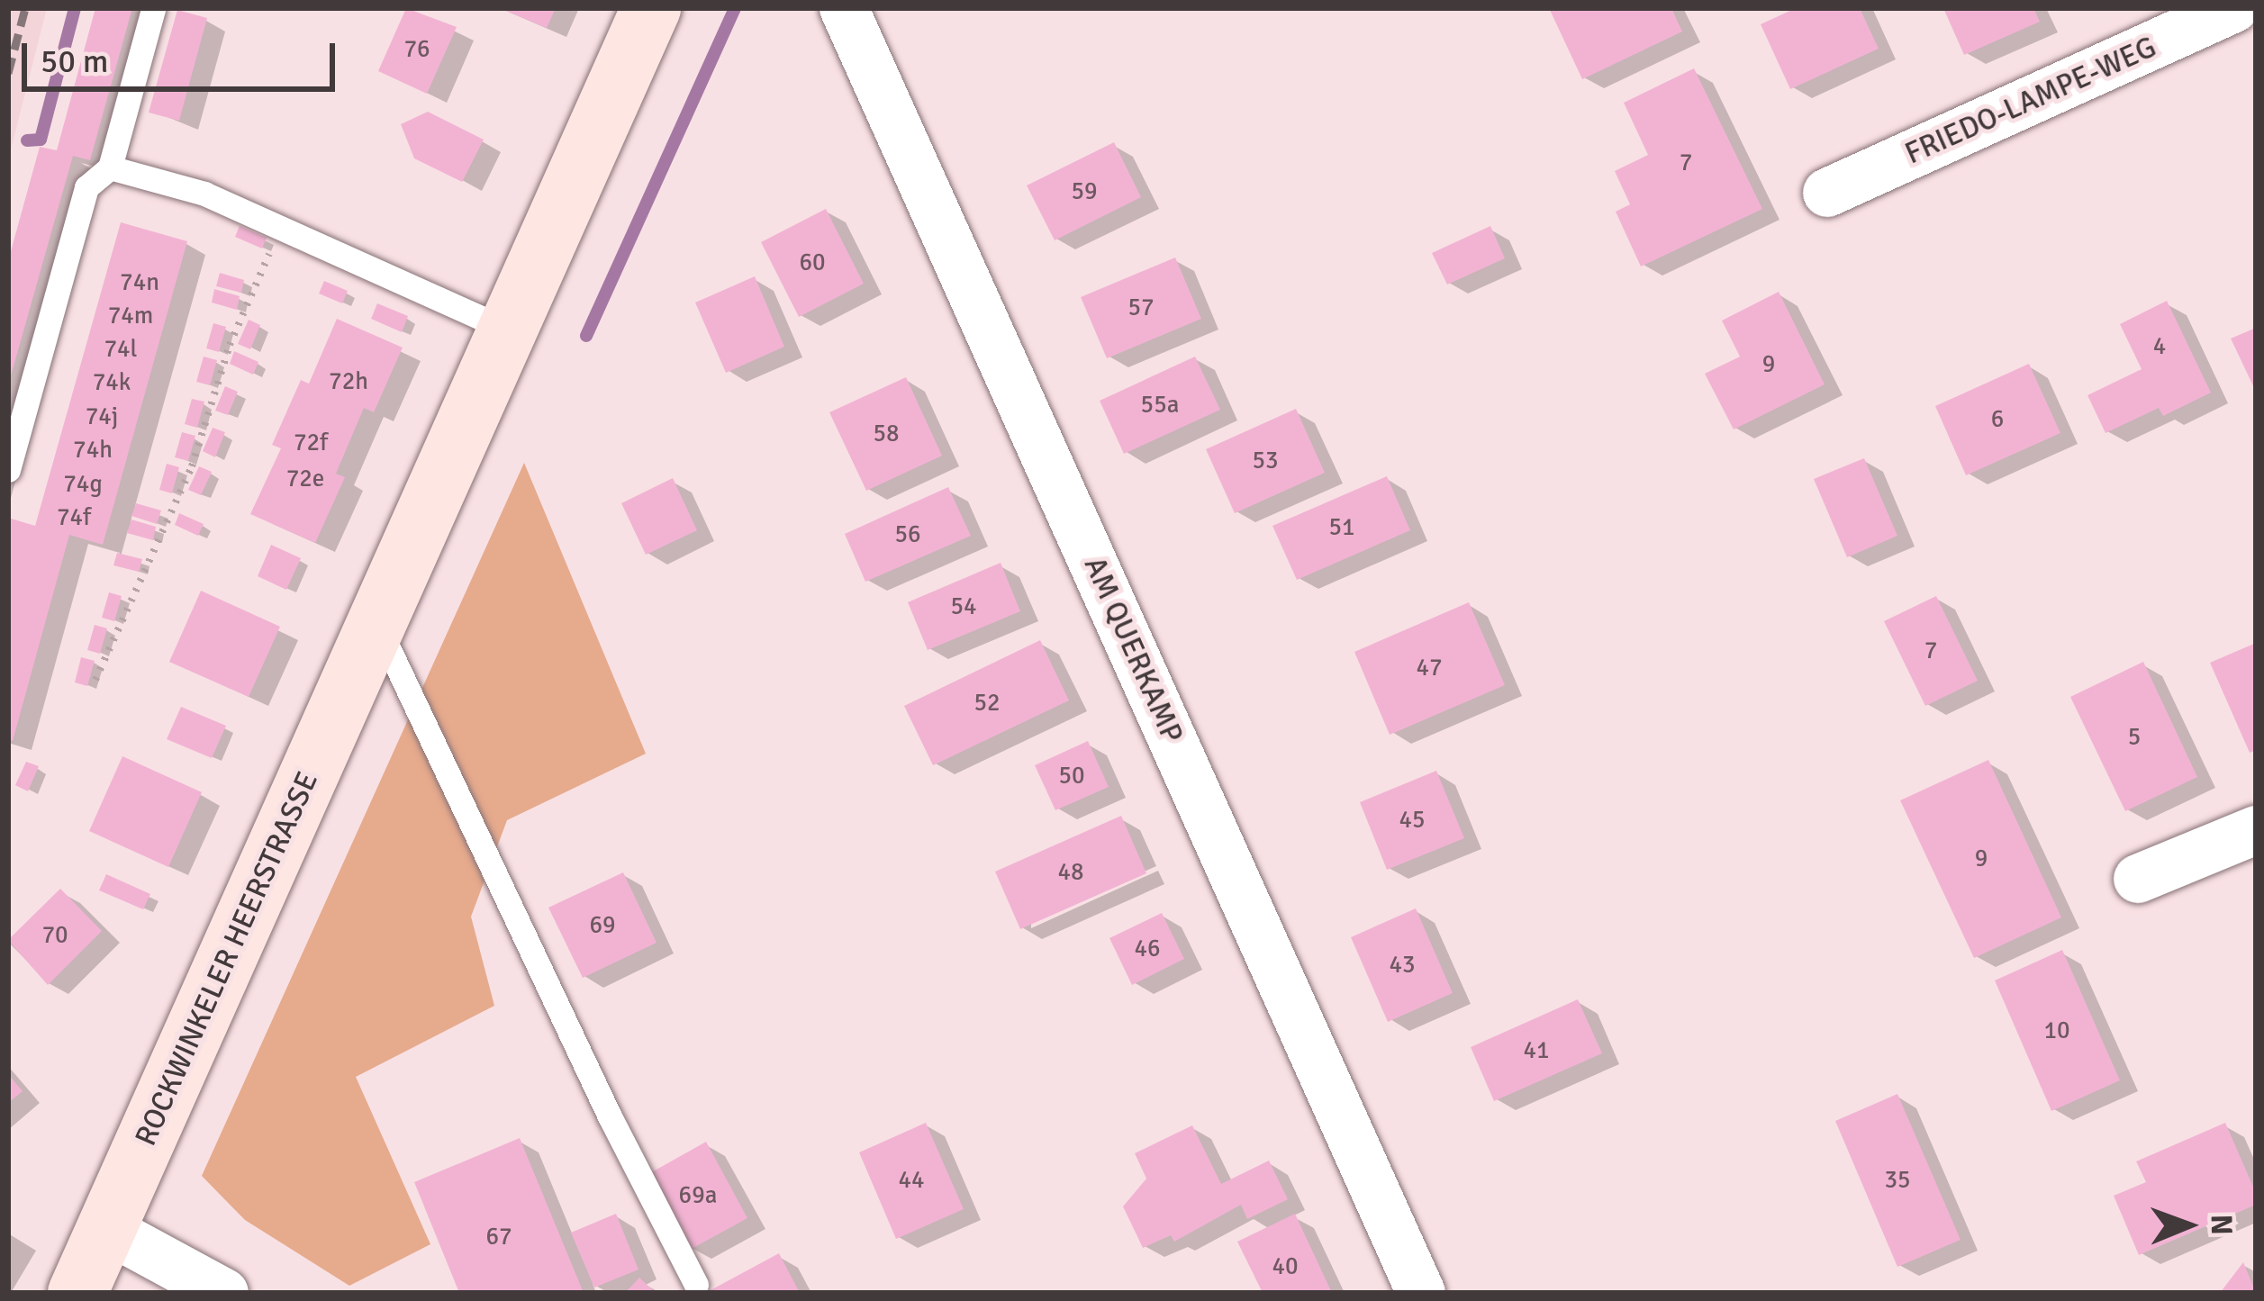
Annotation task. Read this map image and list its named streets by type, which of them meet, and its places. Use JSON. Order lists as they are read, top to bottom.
{
  "streets": {
    "main road": ["ROCKWINKELER HEERSTRASSE"],
    "street": ["FRIEDO-LAMPE-WEG", "AM QUERKAMP"]
  },
  "house_numbers": [
    "76",
    "7",
    "59",
    "60",
    "74n",
    "57",
    "74m",
    "4",
    "74l",
    "9",
    "72h",
    "74k",
    "55a",
    "74j",
    "6",
    "58",
    "72f",
    "74h",
    "53",
    "72e",
    "74g",
    "74f",
    "51",
    "56",
    "54",
    "7",
    "47",
    "52",
    "5",
    "50",
    "45",
    "9",
    "48",
    "69",
    "70",
    "46",
    "43",
    "10",
    "41",
    "44",
    "35",
    "69a",
    "67",
    "40"
  ],
  "scale_bar": "50 m",
  "north": "right"
}
